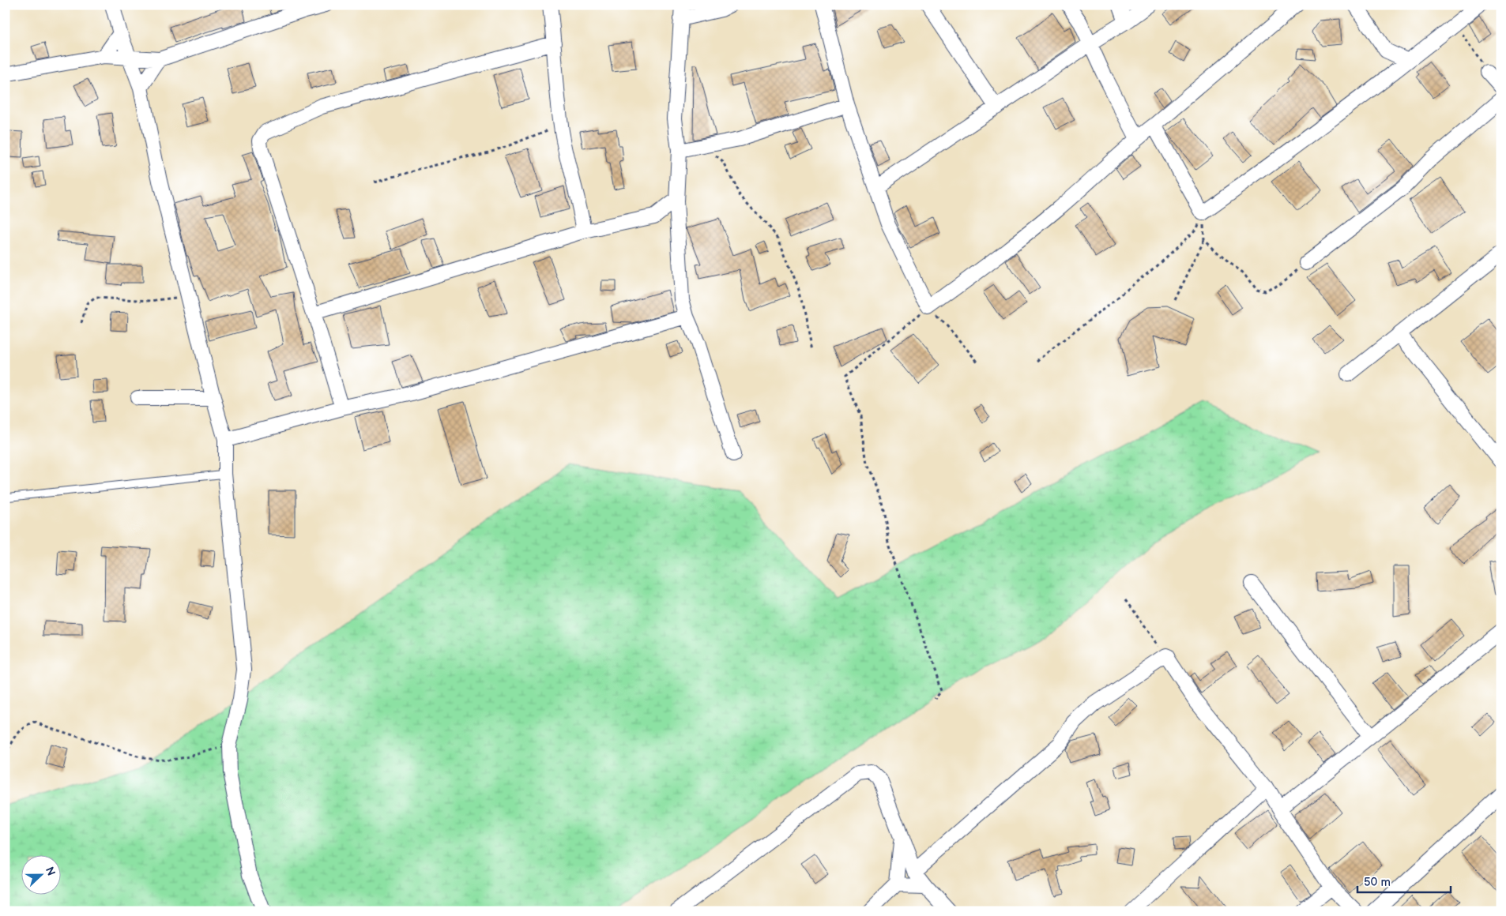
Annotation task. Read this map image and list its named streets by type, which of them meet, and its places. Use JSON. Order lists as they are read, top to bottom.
{
  "scale_bar": "50 m",
  "north": "right"
}
